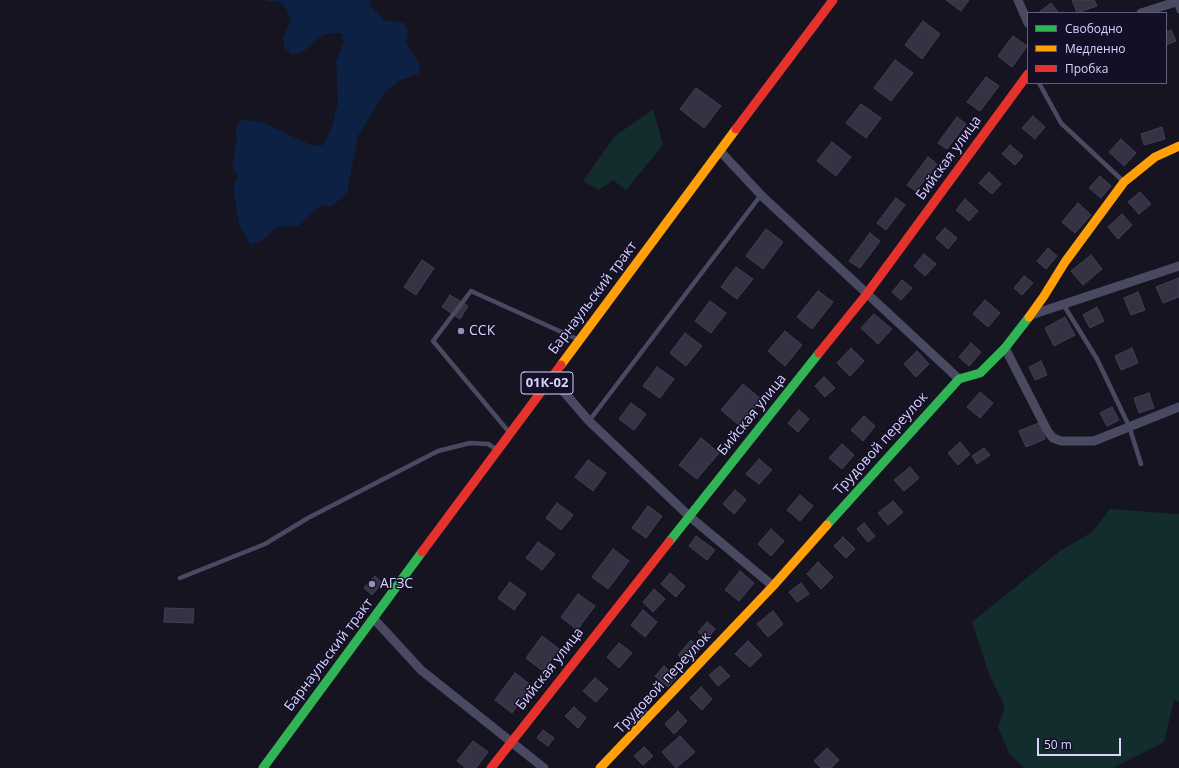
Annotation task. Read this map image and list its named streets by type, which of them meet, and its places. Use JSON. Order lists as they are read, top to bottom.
{
  "streets": {
    "street": [
      "Бийская улица",
      "Барнаульский тракт",
      "01К-02",
      "Трудовой переулок"
    ]
  },
  "places": ["ССК", "АГЗС"],
  "legend": ["Свободно", "Медленно", "Пробка"],
  "scale_bar": "50 m"
}
